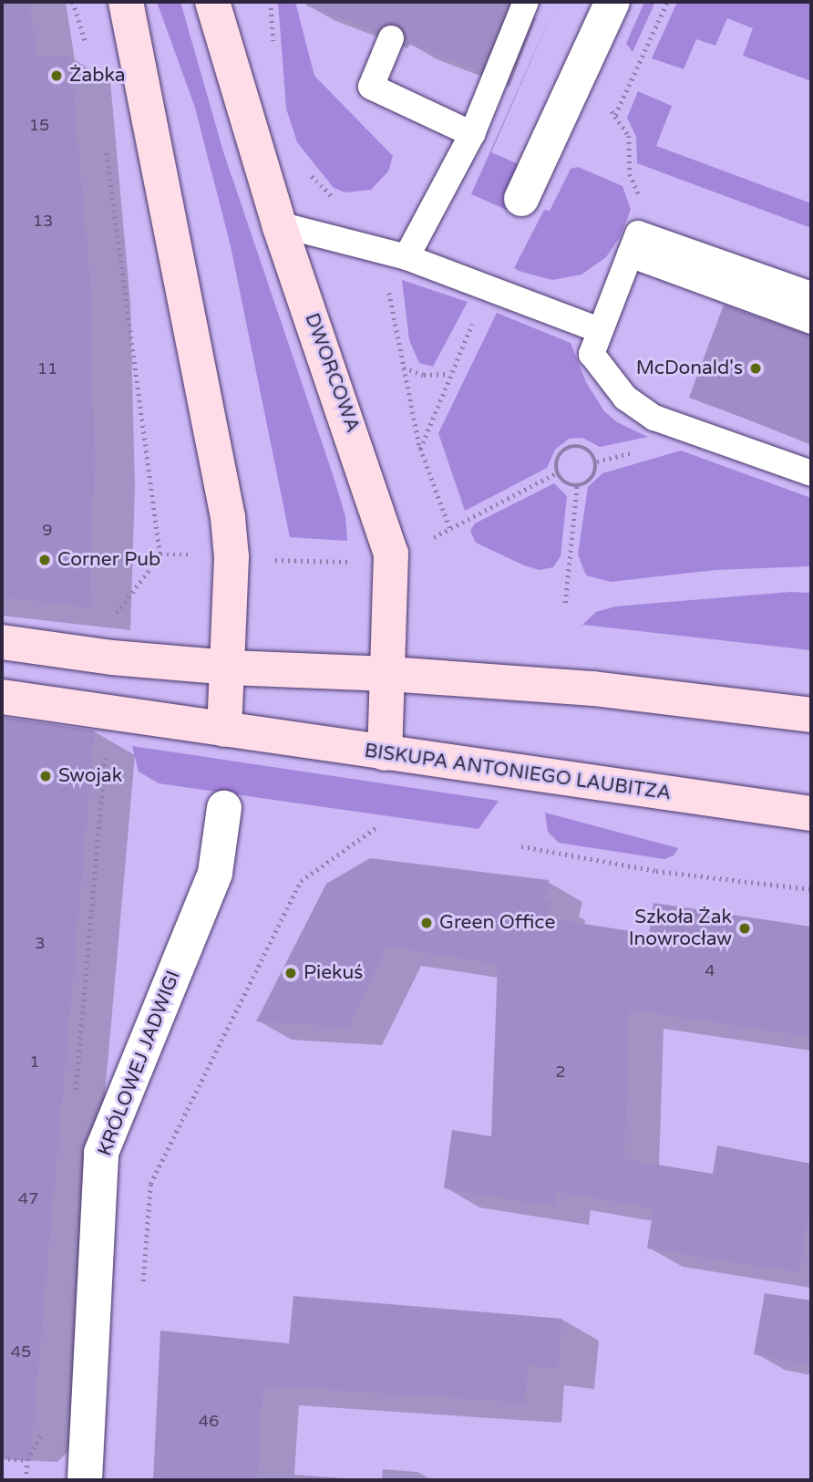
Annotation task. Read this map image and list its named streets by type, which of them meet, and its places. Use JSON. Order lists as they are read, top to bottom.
{
  "streets": {
    "main road": ["DWORCOWA", "BISKUPA ANTONIEGO LAUBITZA"],
    "street": ["KRÓLOWEJ JADWIGI"]
  },
  "crossings": [
    ["DWORCOWA", "BISKUPA ANTONIEGO LAUBITZA"]
  ],
  "places": [
    "Żabka",
    "McDonald's",
    "Corner Pub",
    "Swojak",
    "Green Office",
    "Szkoła Żak Inowrocław",
    "Piekuś"
  ],
  "house_numbers": [
    "15",
    "13",
    "11",
    "9",
    "3",
    "4",
    "1",
    "2",
    "47",
    "45",
    "46"
  ]
}
